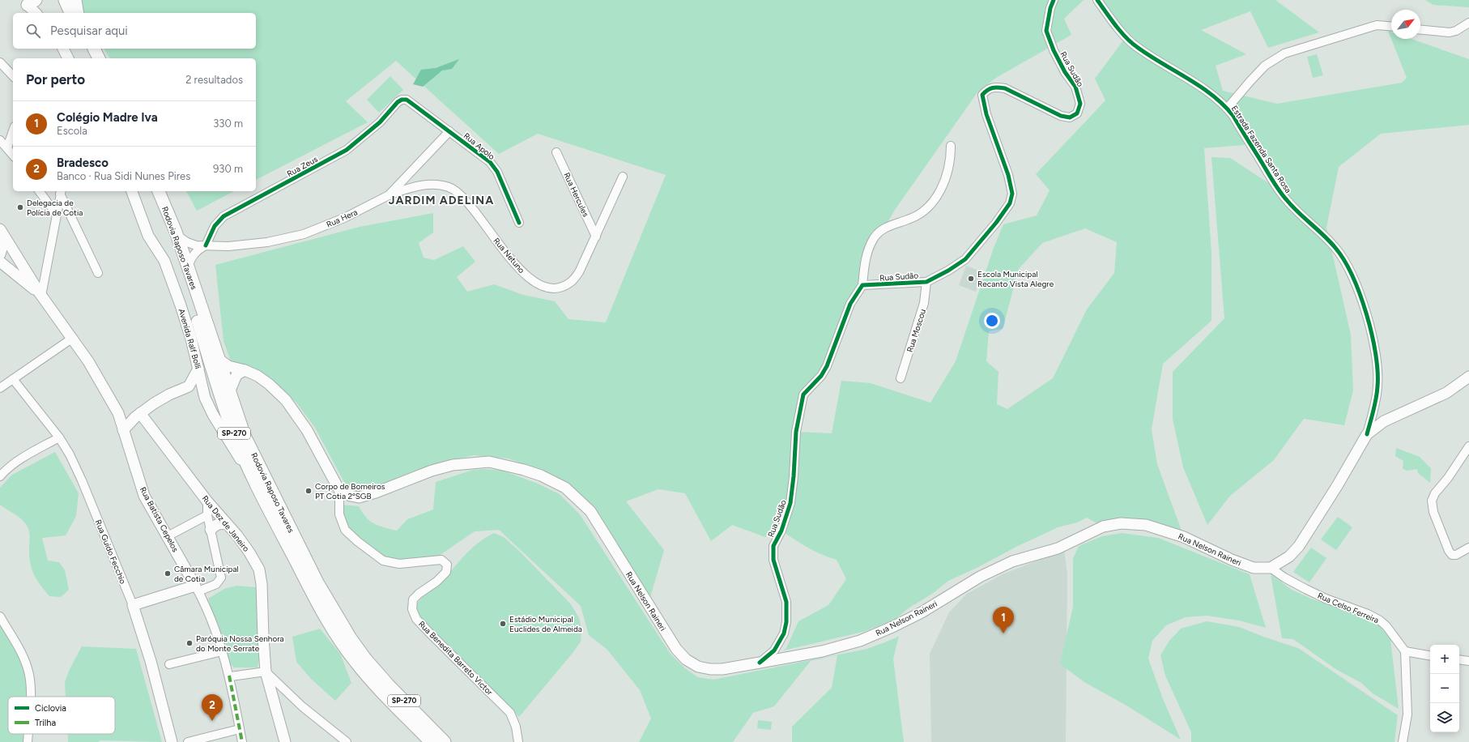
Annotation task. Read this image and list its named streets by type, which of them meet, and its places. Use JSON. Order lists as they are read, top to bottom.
{
  "streets": {
    "highway": ["Rodovia Raposo Tavares", "SP-270"],
    "main road": [
      "Avenida Ralf Bolli",
      "Rua Batista Cepelos",
      "Rua Dez de Janeiro",
      "Rua Nelson Raineri",
      "Rua Guido Fecchio"
    ],
    "street": [
      "Rua Sudão",
      "Rua Apolo",
      "Estrada Fazenda Santa Rosa",
      "Rua Zeus",
      "Rua Hercules",
      "Rua Hera",
      "Rua Netuno",
      "Rua Moscou",
      "Rua Celso Ferreira",
      "Rua Benedita Barreto Victor"
    ]
  },
  "crossings": [
    ["Rua Sudão", "Rua Moscou"],
    ["Rua Sudão", "Rua Nelson Raineri"],
    ["Rua Apolo", "Rua Zeus"],
    ["Rua Apolo", "Rua Hera"],
    ["Rua Zeus", "Rua Hera"],
    ["Rua Hercules", "Rua Netuno"],
    ["Rua Hera", "Rodovia Raposo Tavares"],
    ["Rua Hera", "Rua Netuno"],
    ["Rodovia Raposo Tavares", "Avenida Ralf Bolli"],
    ["Rua Nelson Raineri", "Rua Celso Ferreira"],
    ["Rua Nelson Raineri", "Rua Benedita Barreto Victor"]
  ],
  "districts": ["JARDIM ADELINA"],
  "places": [
    "Delegacia de Polícia de Cotia",
    "Escola Municipal Recanto Vista Alegre",
    "Corpo de Bomeiros PT Cotia 2ºSGB",
    "Câmara Municipal de Cotia",
    "Estádio Municipal Euclides de Almeida",
    "Paróquia Nossa Senhora do Monte Serrate"
  ],
  "legend": ["Ciclovia", "Trilha"],
  "north": "top right",
  "page": {
    "search": "Pesquisar aqui",
    "heading": ["Por perto", "2 resultados"],
    "list": [
      {
        "mark": "1",
        "name": "Colégio Madre Iva",
        "note": "Escola",
        "value": "330 m"
      },
      {
        "mark": "2",
        "name": "Bradesco",
        "note": "Banco · Rua Sidi Nunes Pires",
        "value": "930 m"
      }
    ],
    "pins": ["1", "2"],
    "map_buttons": ["+", "−"]
  }
}
